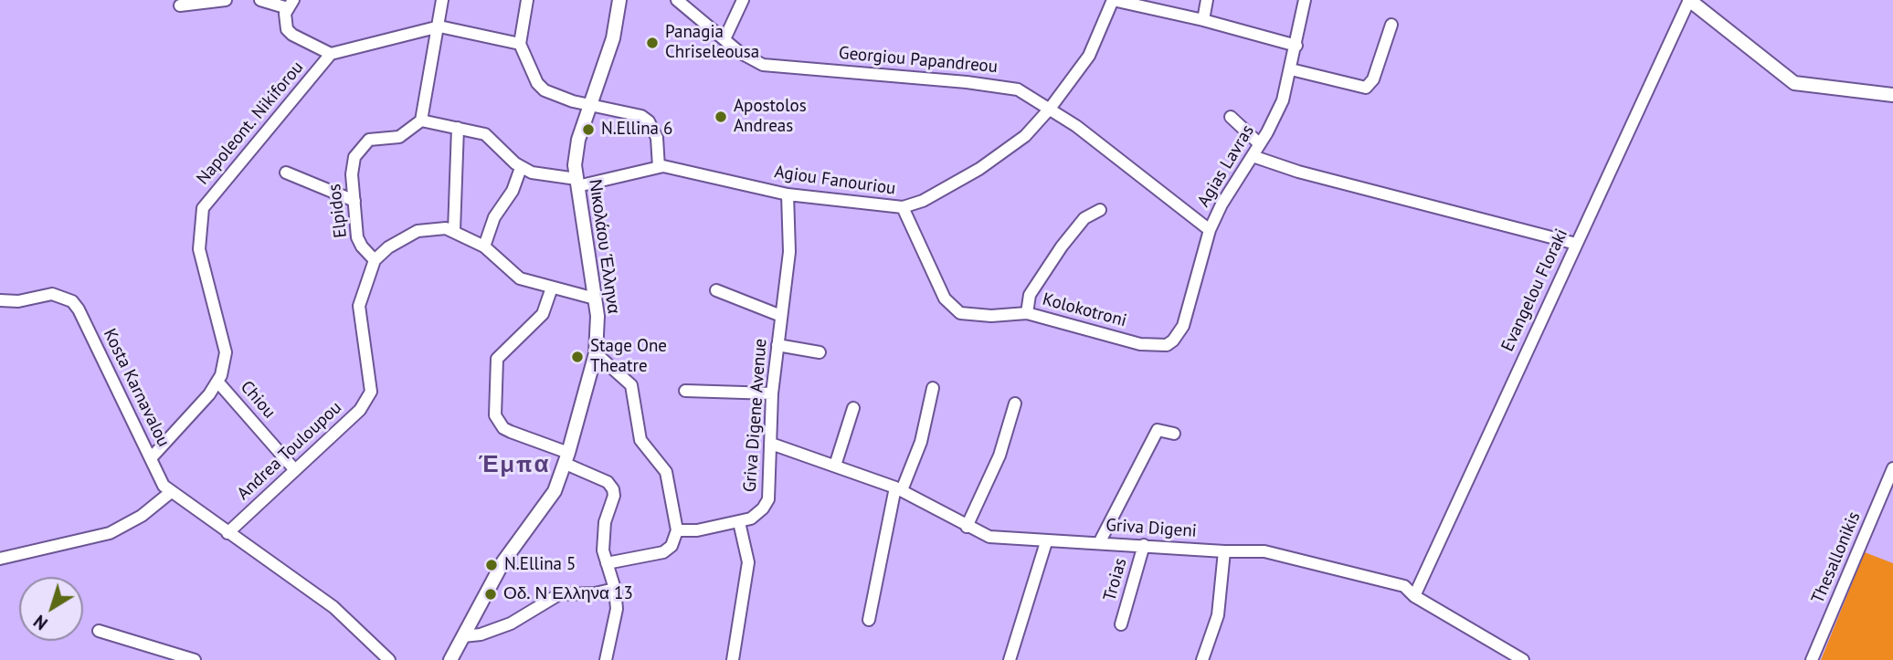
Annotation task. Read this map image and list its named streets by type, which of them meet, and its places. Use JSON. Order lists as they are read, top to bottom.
{
  "streets": {
    "street": [
      "Georgiou Papandreou",
      "Napoleont. Nikiforou",
      "Agias Lavras",
      "Agiou Fanouriou",
      "Elpidos",
      "Νικολάου Έλληνα",
      "Evangelou Floraki",
      "Kolokotroni",
      "Kosta Karnavalou",
      "Chiou",
      "Griva Digene Avenue",
      "Andrea Touloupou",
      "Griva Digeni",
      "Thesallonikis",
      "Troias"
    ]
  },
  "crossings": [
    ["Georgiou Papandreou", "Agias Lavras"],
    ["Georgiou Papandreou", "Agiou Fanouriou"],
    ["Napoleont. Nikiforou", "Kosta Karnavalou"],
    ["Napoleont. Nikiforou", "Chiou"],
    ["Agias Lavras", "Kolokotroni"],
    ["Agiou Fanouriou", "Νικολάου Έλληνα"],
    ["Agiou Fanouriou", "Kolokotroni"],
    ["Agiou Fanouriou", "Griva Digene Avenue"],
    ["Elpidos", "Andrea Touloupou"],
    ["Evangelou Floraki", "Griva Digeni"],
    ["Kosta Karnavalou", "Andrea Touloupou"],
    ["Chiou", "Andrea Touloupou"],
    ["Griva Digene Avenue", "Griva Digeni"],
    ["Griva Digeni", "Troias"]
  ],
  "districts": ["Έμπα"],
  "places": [
    "Panagia Chriseleousa",
    "Apostolos Andreas",
    "N.Ellina 6",
    "Stage One Theatre",
    "N.Ellina 5",
    "Οδ. Ν Ελληνα 13"
  ],
  "north": "bottom left"
}
